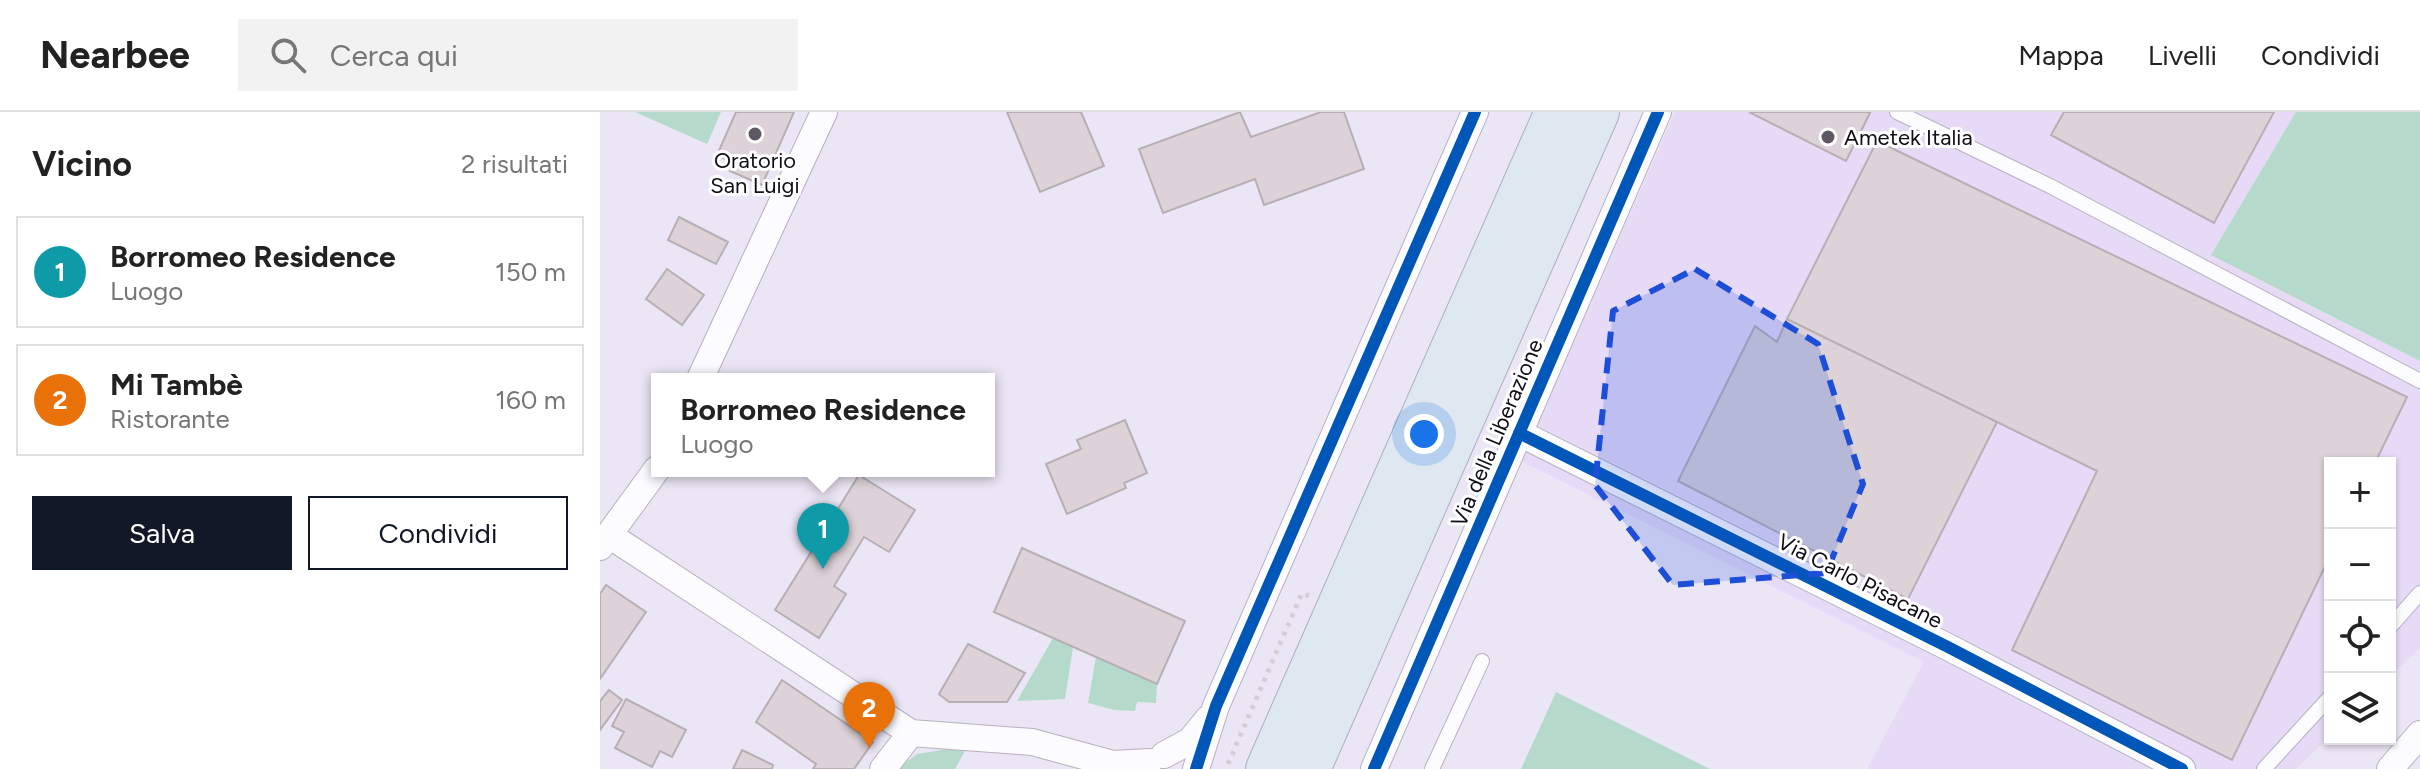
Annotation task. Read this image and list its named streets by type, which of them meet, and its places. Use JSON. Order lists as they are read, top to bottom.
{
  "streets": {
    "street": ["Via della Liberazione", "Via Carlo Pisacane"]
  },
  "crossings": [
    ["Via della Liberazione", "Via Carlo Pisacane"]
  ],
  "places": ["Oratorio San Luigi", "Ametek Italia"],
  "page": {
    "header": "Nearbee",
    "search": "Cerca qui",
    "nav": ["Mappa", "Livelli", "Condividi"],
    "heading": ["Vicino", "2 risultati"],
    "list": [
      {
        "mark": "1",
        "name": "Borromeo Residence",
        "note": "Luogo",
        "value": "150 m"
      },
      {
        "mark": "2",
        "name": "Mi Tambè",
        "note": "Ristorante",
        "value": "160 m"
      }
    ],
    "popup": ["Borromeo Residence", "Luogo"],
    "map_buttons": ["+", "−"],
    "buttons": ["Salva", "Condividi"],
    "pins": ["1", "2"]
  }
}
